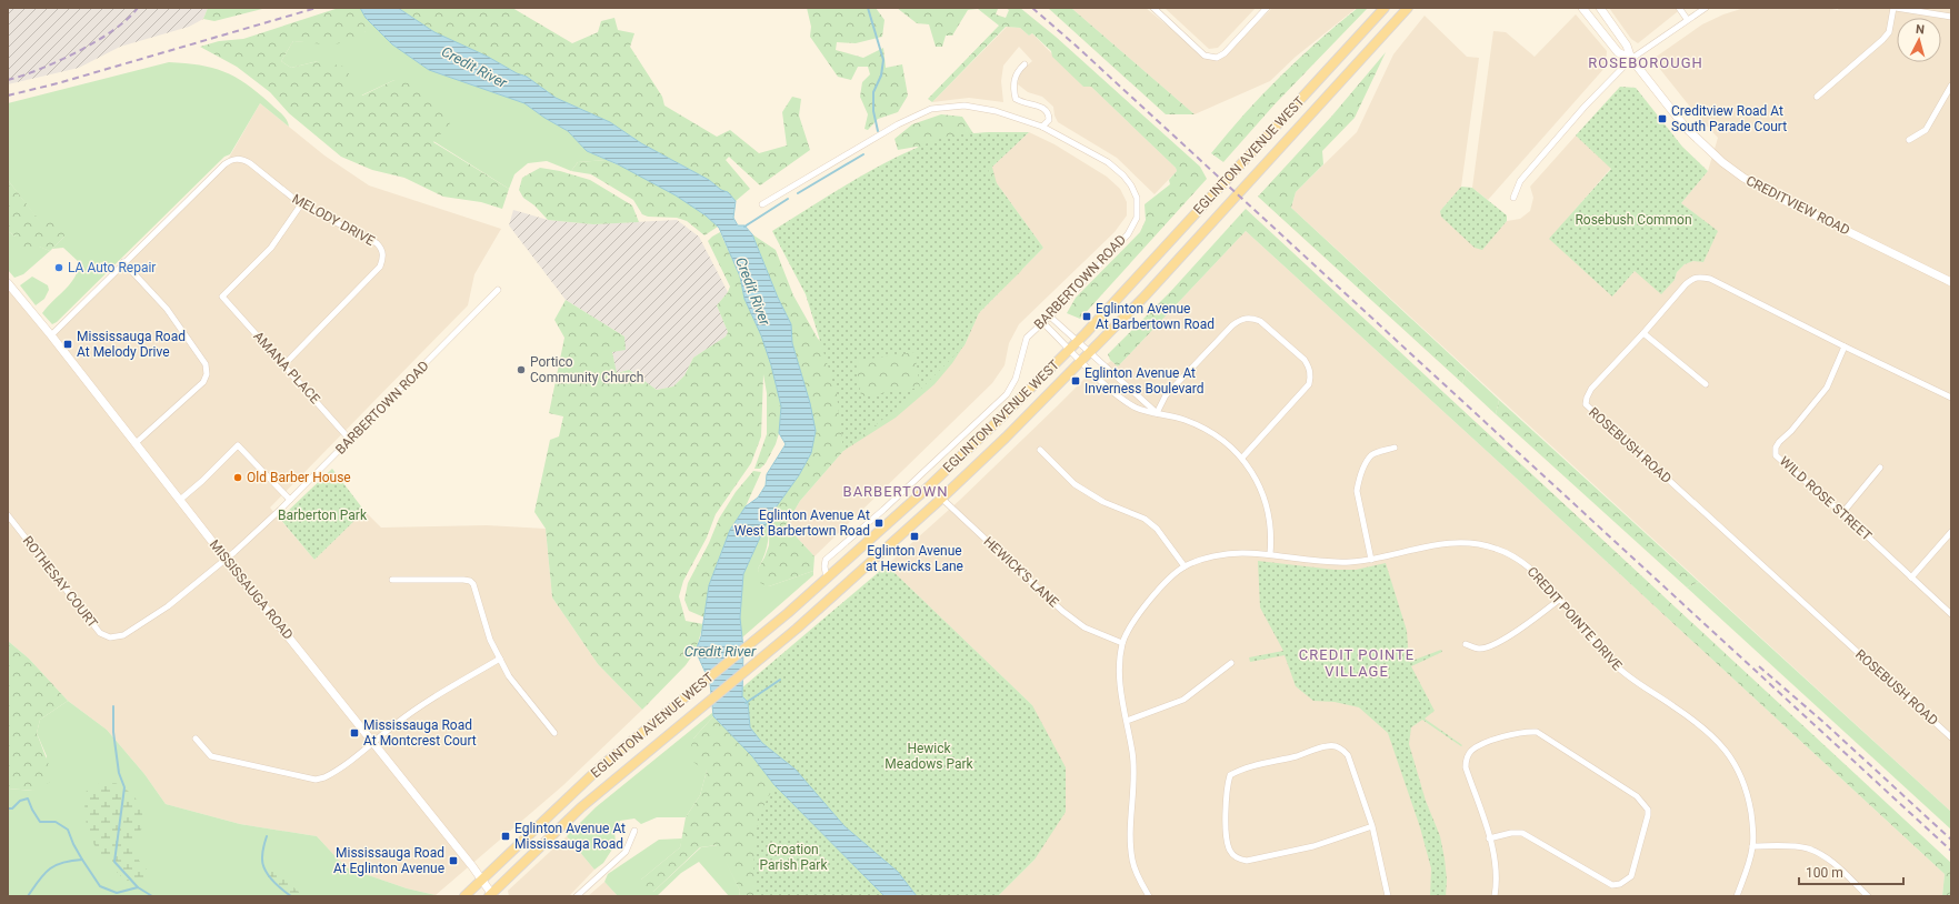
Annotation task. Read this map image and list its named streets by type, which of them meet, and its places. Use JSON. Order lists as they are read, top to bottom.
{
  "streets": {
    "main road": ["EGLINTON AVENUE WEST", "CREDITVIEW ROAD", "MISSISSAUGA ROAD"],
    "street": [
      "MELODY DRIVE",
      "BARBERTOWN ROAD",
      "AMANA PLACE",
      "ROSEBUSH ROAD",
      "WILD ROSE STREET",
      "HEWICK'S LANE",
      "ROTHESAY COURT",
      "CREDIT POINTE DRIVE"
    ]
  },
  "crossings": [
    ["EGLINTON AVENUE WEST", "BARBERTOWN ROAD"],
    ["EGLINTON AVENUE WEST", "HEWICK'S LANE"],
    ["EGLINTON AVENUE WEST", "MISSISSAUGA ROAD"],
    ["MELODY DRIVE", "AMANA PLACE"],
    ["MELODY DRIVE", "MISSISSAUGA ROAD"],
    ["BARBERTOWN ROAD", "AMANA PLACE"],
    ["BARBERTOWN ROAD", "ROTHESAY COURT"],
    ["BARBERTOWN ROAD", "MISSISSAUGA ROAD"],
    ["ROSEBUSH ROAD", "WILD ROSE STREET"],
    ["HEWICK'S LANE", "CREDIT POINTE DRIVE"],
    ["ROTHESAY COURT", "MISSISSAUGA ROAD"]
  ],
  "districts": ["ROSEBOROUGH", "BARBERTOWN", "CREDIT POINTE VILLAGE"],
  "water": ["Credit River"],
  "parks": [
    "Rosebush Common",
    "Barberton Park",
    "Hewick Meadows Park",
    "Croation Parish Park"
  ],
  "places": {
    "transit": [
      "Creditview Road At South Parade Court",
      "Eglinton Avenue At Barbertown Road",
      "Mississauga Road At Melody Drive",
      "Eglinton Avenue At Inverness Boulevard",
      "Eglinton Avenue At West Barbertown Road",
      "Eglinton Avenue at Hewicks Lane",
      "Mississauga Road At Montcrest Court",
      "Eglinton Avenue At Mississauga Road",
      "Mississauga Road At Eglinton Avenue"
    ],
    "other": ["LA Auto Repair", "Portico Community Church", "Old Barber House"]
  },
  "scale_bar": "100 m",
  "north": "top"
}
